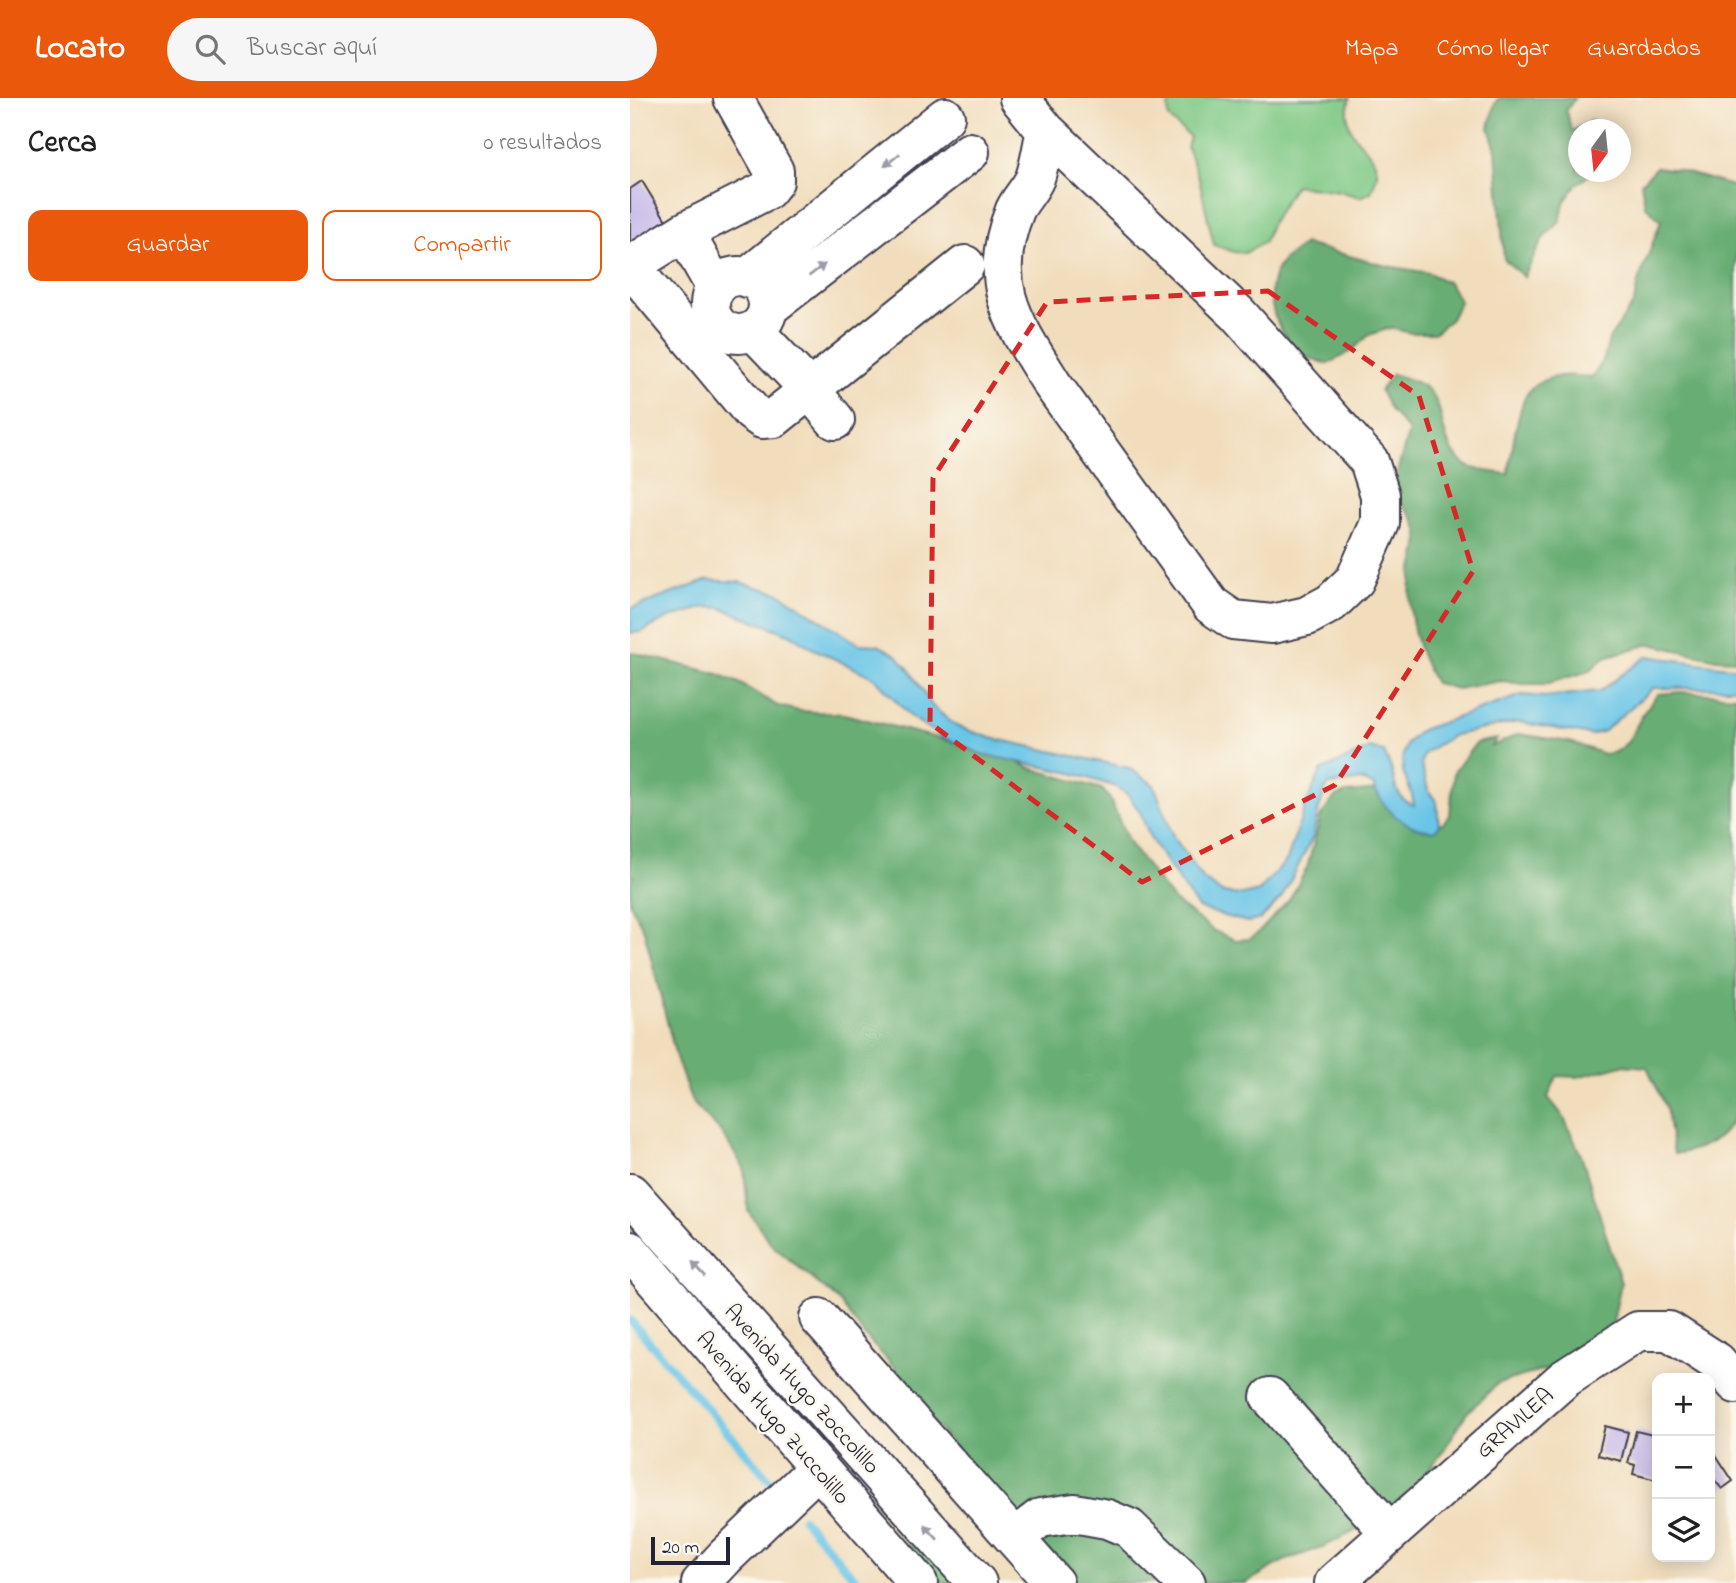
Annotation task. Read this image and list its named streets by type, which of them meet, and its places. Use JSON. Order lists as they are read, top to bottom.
{
  "streets": {
    "street": ["Avenida Hugo Zoccolillo", "Avenida Hugo Zuccolillo", "GRAVILEA"]
  },
  "scale_bar": "20 m",
  "north": "bottom",
  "page": {
    "header": "Locato",
    "search": "Buscar aquí",
    "nav": ["Mapa", "Cómo llegar", "Guardados"],
    "heading": ["Cerca", "0 resultados"],
    "buttons": ["Guardar", "Compartir"],
    "map_buttons": ["+", "−"],
    "scale": "20 m"
  }
}
